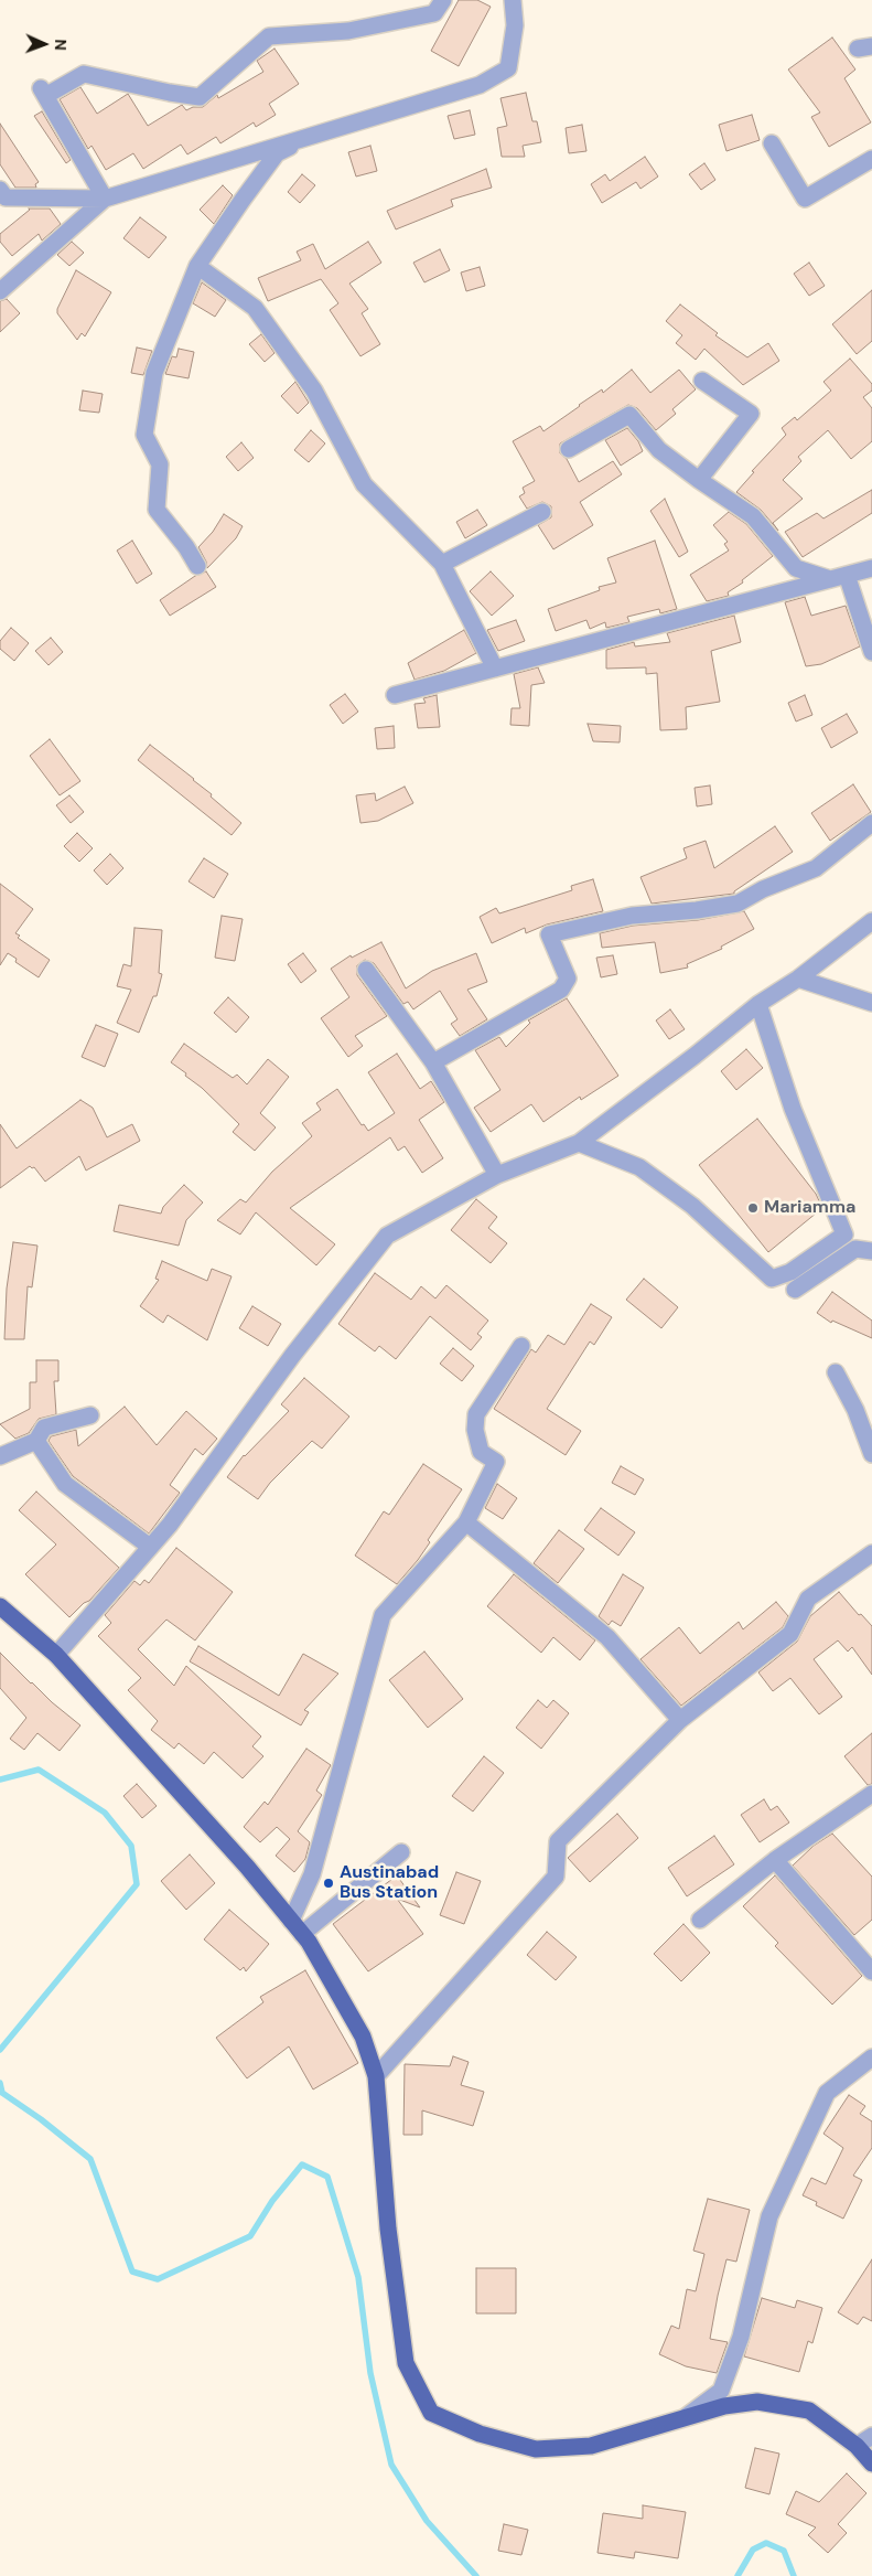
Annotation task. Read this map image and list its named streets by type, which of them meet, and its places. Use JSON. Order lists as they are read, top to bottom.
{
  "places": ["Mariamma", "Austinabad Bus Station"],
  "north": "right"
}
